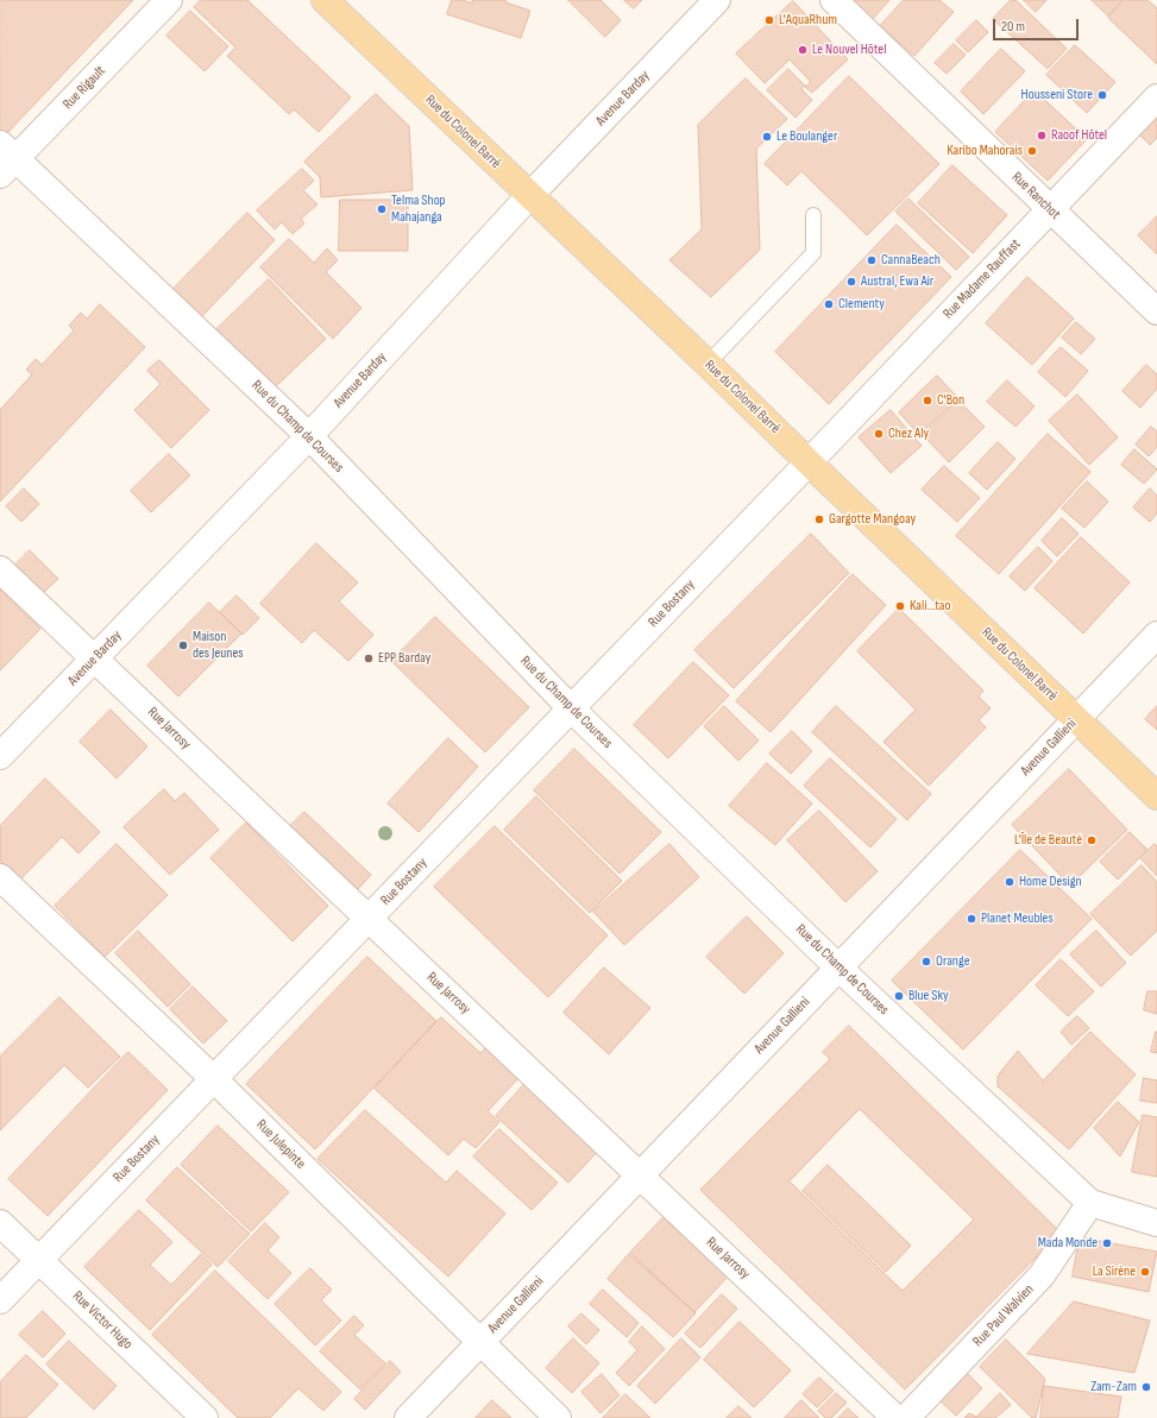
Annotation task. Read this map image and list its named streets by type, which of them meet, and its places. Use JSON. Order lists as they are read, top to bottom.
{
  "streets": {
    "main road": ["Rue du Colonel Barré"],
    "street": [
      "Rue Rigault",
      "Avenue Barday",
      "Rue Ranchot",
      "Rue Madame Rauffast",
      "Rue du Champ de Courses",
      "Rue Bostany",
      "Rue Jarrosy",
      "Avenue Gallieni",
      "Rue Julepinte",
      "Rue Paul Walvien",
      "Rue Victor Hugo"
    ]
  },
  "crossings": [
    ["Rue Rigault", "Rue du Champ de Courses"],
    ["Avenue Barday", "Rue du Colonel Barré"],
    ["Avenue Barday", "Rue du Champ de Courses"],
    ["Avenue Barday", "Rue Jarrosy"],
    ["Rue du Colonel Barré", "Rue Madame Rauffast"],
    ["Rue du Colonel Barré", "Rue Bostany"],
    ["Rue du Colonel Barré", "Avenue Gallieni"],
    ["Rue Ranchot", "Rue Madame Rauffast"],
    ["Rue Madame Rauffast", "Rue Bostany"],
    ["Rue du Champ de Courses", "Rue Bostany"],
    ["Rue du Champ de Courses", "Avenue Gallieni"],
    ["Rue du Champ de Courses", "Rue Paul Walvien"],
    ["Rue Bostany", "Rue Jarrosy"],
    ["Rue Bostany", "Rue Julepinte"],
    ["Rue Bostany", "Rue Victor Hugo"],
    ["Rue Jarrosy", "Avenue Gallieni"],
    ["Avenue Gallieni", "Rue Julepinte"]
  ],
  "places": [
    "L'AquaRhum",
    "Le Nouvel Hôtel",
    "Housseni Store",
    "Raoof Hôtel",
    "Le Boulanger",
    "Karibo Mahorais",
    "Telma Shop Mahajanga",
    "CannaBeach",
    "Austral, Ewa Air",
    "Clementy",
    "C'Bon",
    "Chez Aly",
    "Gargotte Mangoay",
    "Kali...tao",
    "Maison des Jeunes",
    "EPP Barday",
    "L'Île de Beauté",
    "Home Design",
    "Planet Meubles",
    "Orange",
    "Blue Sky",
    "Mada Monde",
    "La Sirène",
    "Zam-Zam"
  ],
  "scale_bar": "20 m"
}
